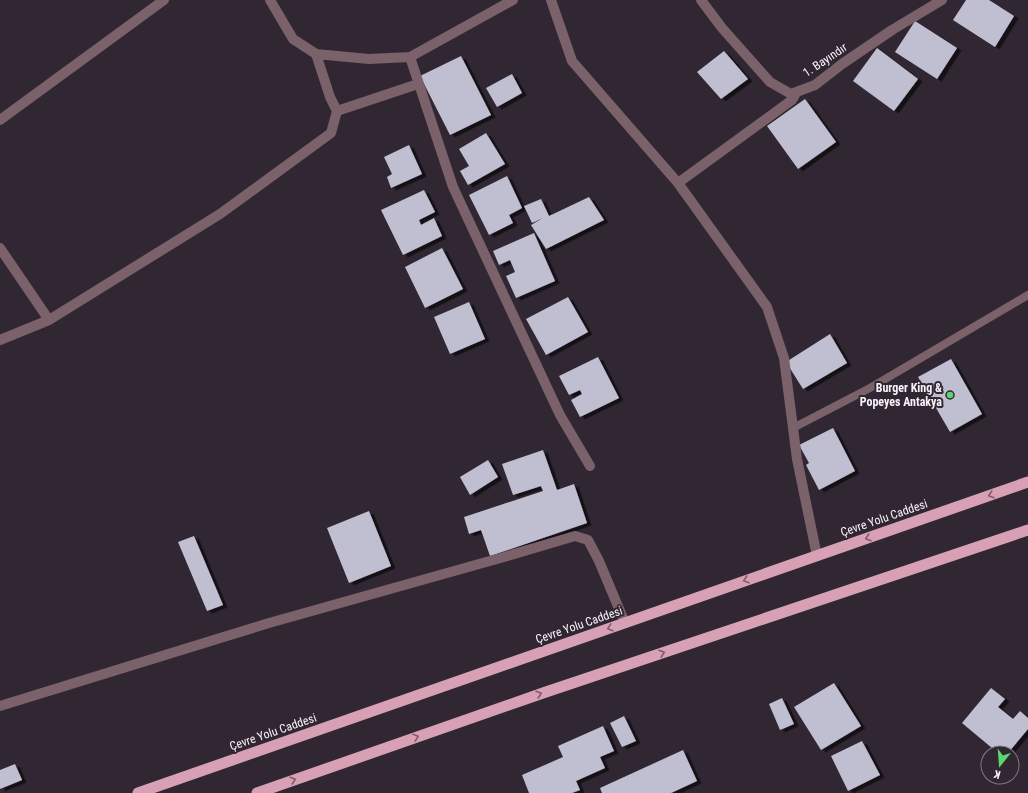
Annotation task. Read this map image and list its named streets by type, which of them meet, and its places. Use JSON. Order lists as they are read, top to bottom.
{
  "streets": {
    "highway": ["Çevre Yolu Caddesi"],
    "street": ["1. Bayındır"]
  },
  "places": ["Burger King & Popeyes Antakya"],
  "north": "bottom"
}
